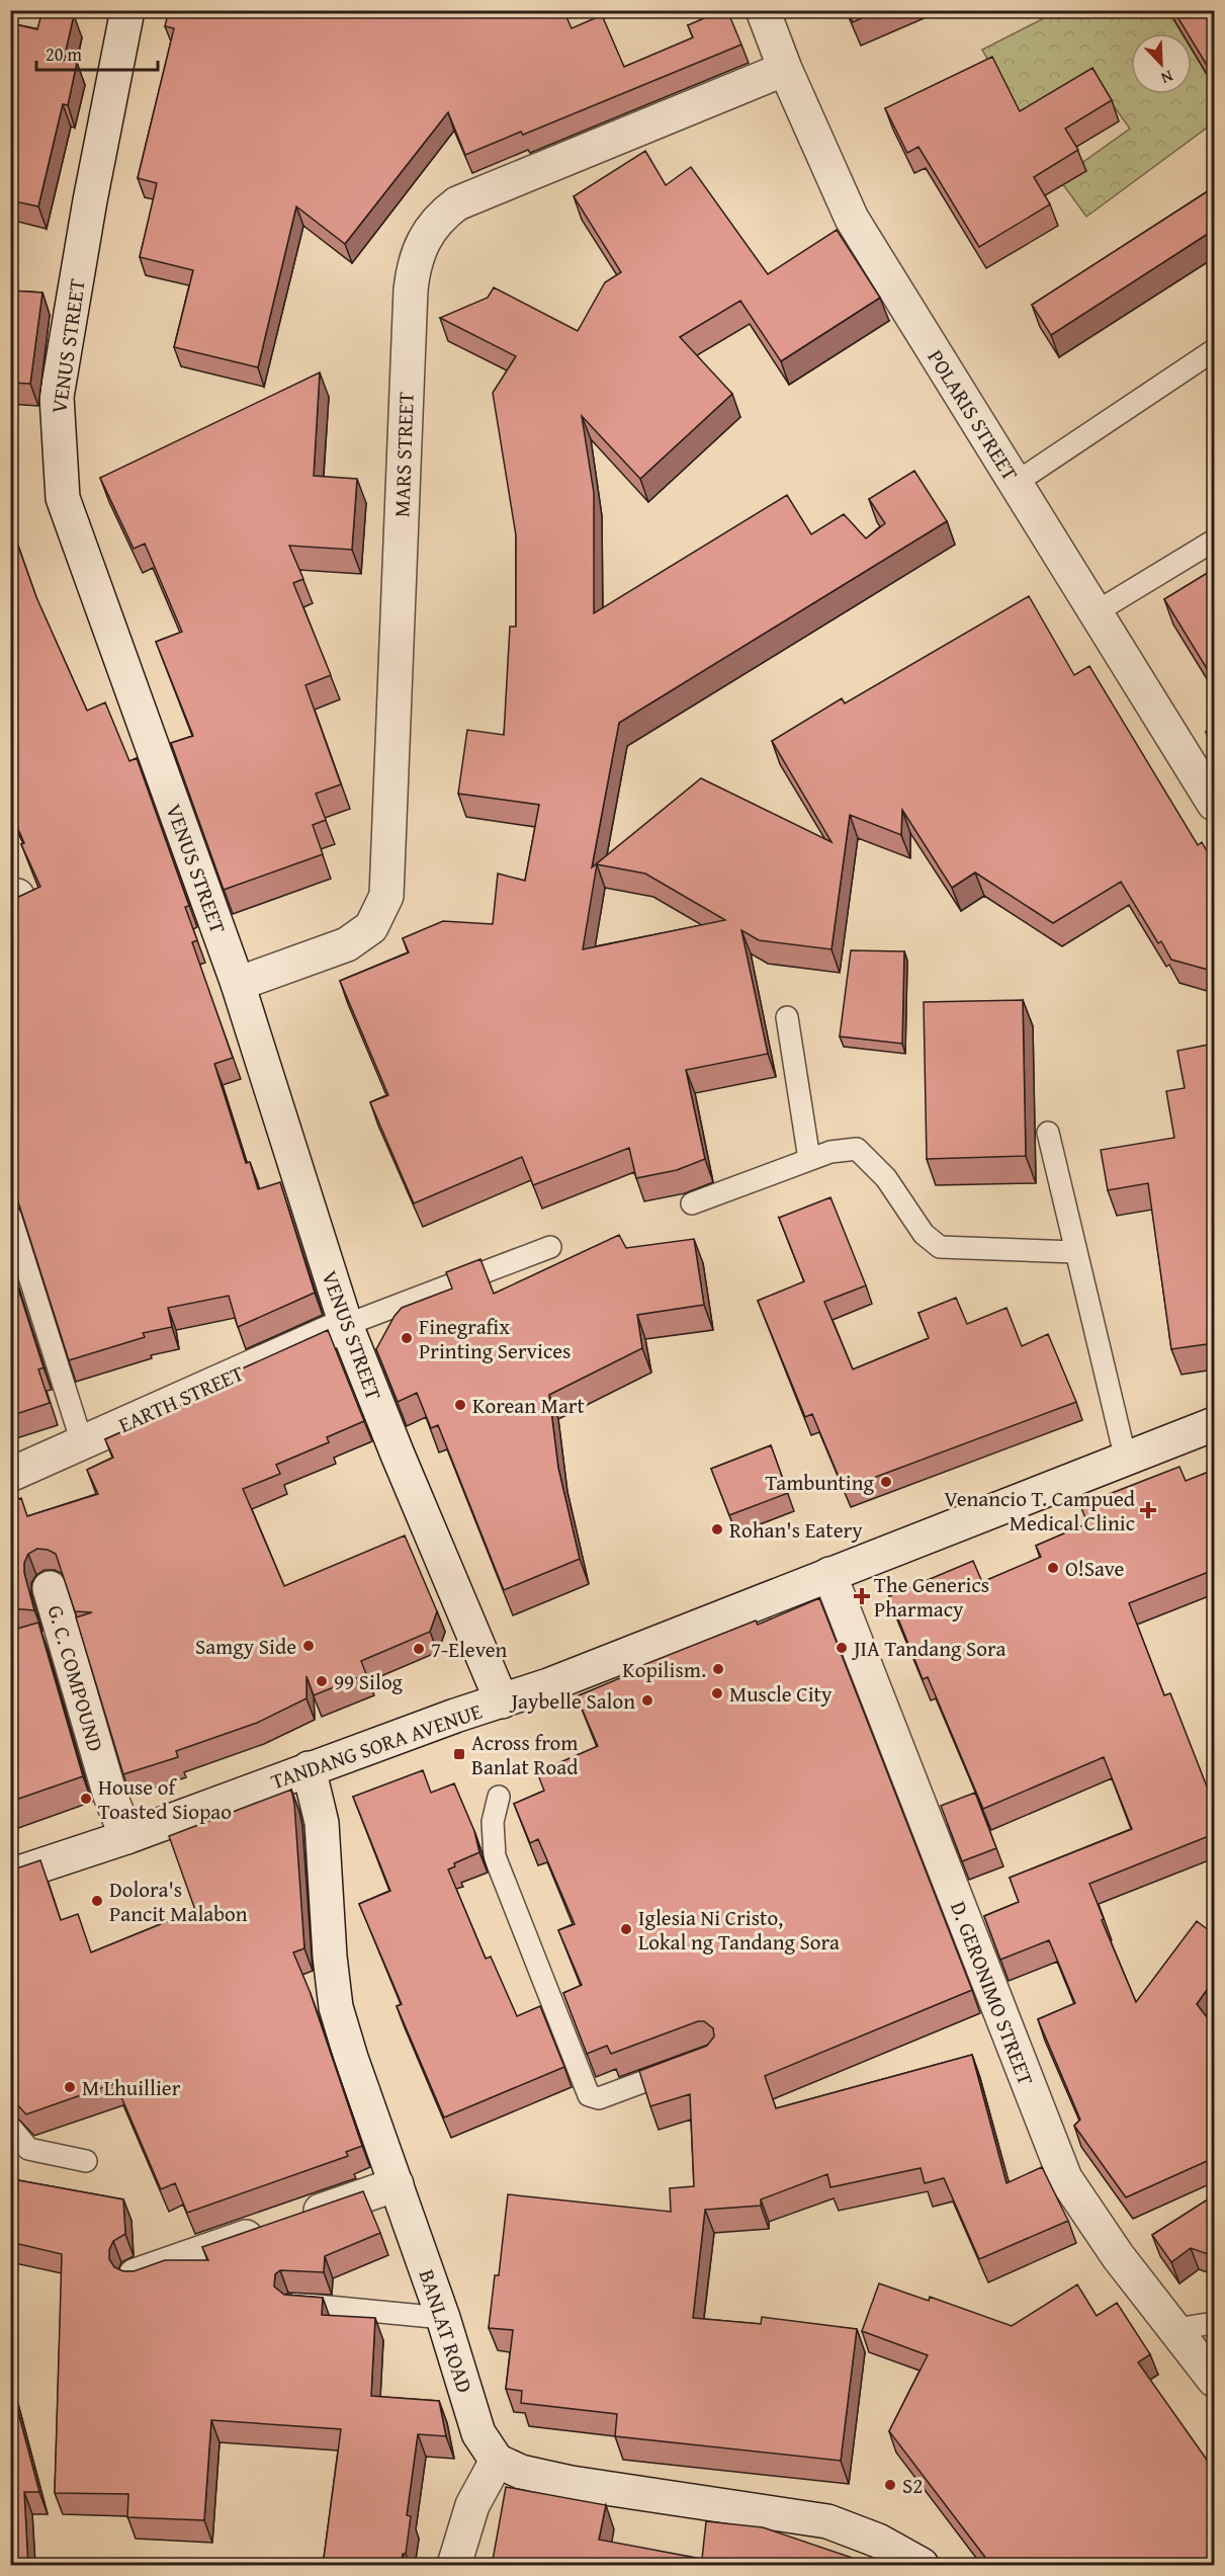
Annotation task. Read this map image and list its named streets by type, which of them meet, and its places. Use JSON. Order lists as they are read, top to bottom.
{
  "streets": {
    "street": [
      "VENUS STREET",
      "POLARIS STREET",
      "MARS STREET",
      "EARTH STREET",
      "G. C. COMPOUND",
      "TANDANG SORA AVENUE",
      "D. GERONIMO STREET",
      "BANLAT ROAD"
    ]
  },
  "crossings": [
    ["VENUS STREET", "MARS STREET"],
    ["VENUS STREET", "EARTH STREET"],
    ["VENUS STREET", "TANDANG SORA AVENUE"],
    ["POLARIS STREET", "MARS STREET"],
    ["G. C. COMPOUND", "TANDANG SORA AVENUE"],
    ["TANDANG SORA AVENUE", "D. GERONIMO STREET"],
    ["TANDANG SORA AVENUE", "BANLAT ROAD"]
  ],
  "places": {
    "other": [
      "Finegrafix Printing Services",
      "Korean Mart",
      "Tambunting",
      "Rohan's Eatery",
      "O!Save",
      "Samgy Side",
      "JIA Tandang Sora",
      "7-Eleven",
      "Kopilism.",
      "99 Silog",
      "Muscle City",
      "Jaybelle Salon",
      "House of Toasted Siopao",
      "Dolora's Pancit Malabon",
      "Iglesia Ni Cristo, Lokal ng Tandang Sora",
      "M Lhuillier",
      "S2"
    ],
    "health": ["Venancio T. Campued Medical Clinic", "The Generics Pharmacy"],
    "transit": ["Across from Banlat Road"]
  },
  "scale_bar": "20 m",
  "north": "bottom right"
}
